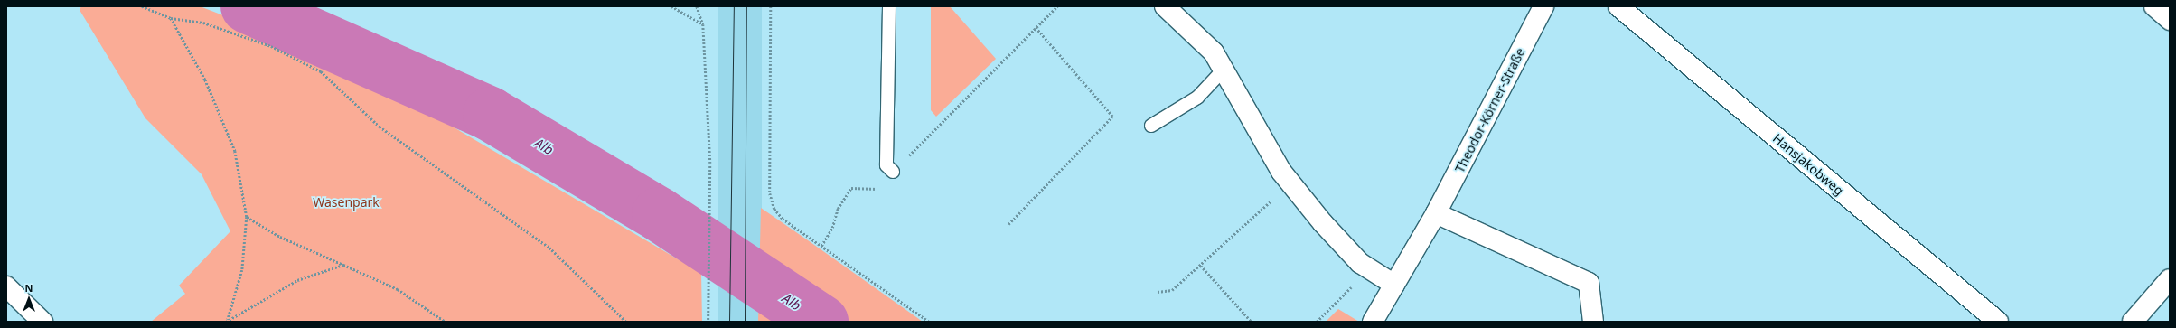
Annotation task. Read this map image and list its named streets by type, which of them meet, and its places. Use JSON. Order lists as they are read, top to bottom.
{
  "streets": {
    "street": ["Theodor-Körner-Straße", "Hansjakobweg"]
  },
  "water": ["Alb"],
  "parks": ["Wasenpark"],
  "north": "top"
}
